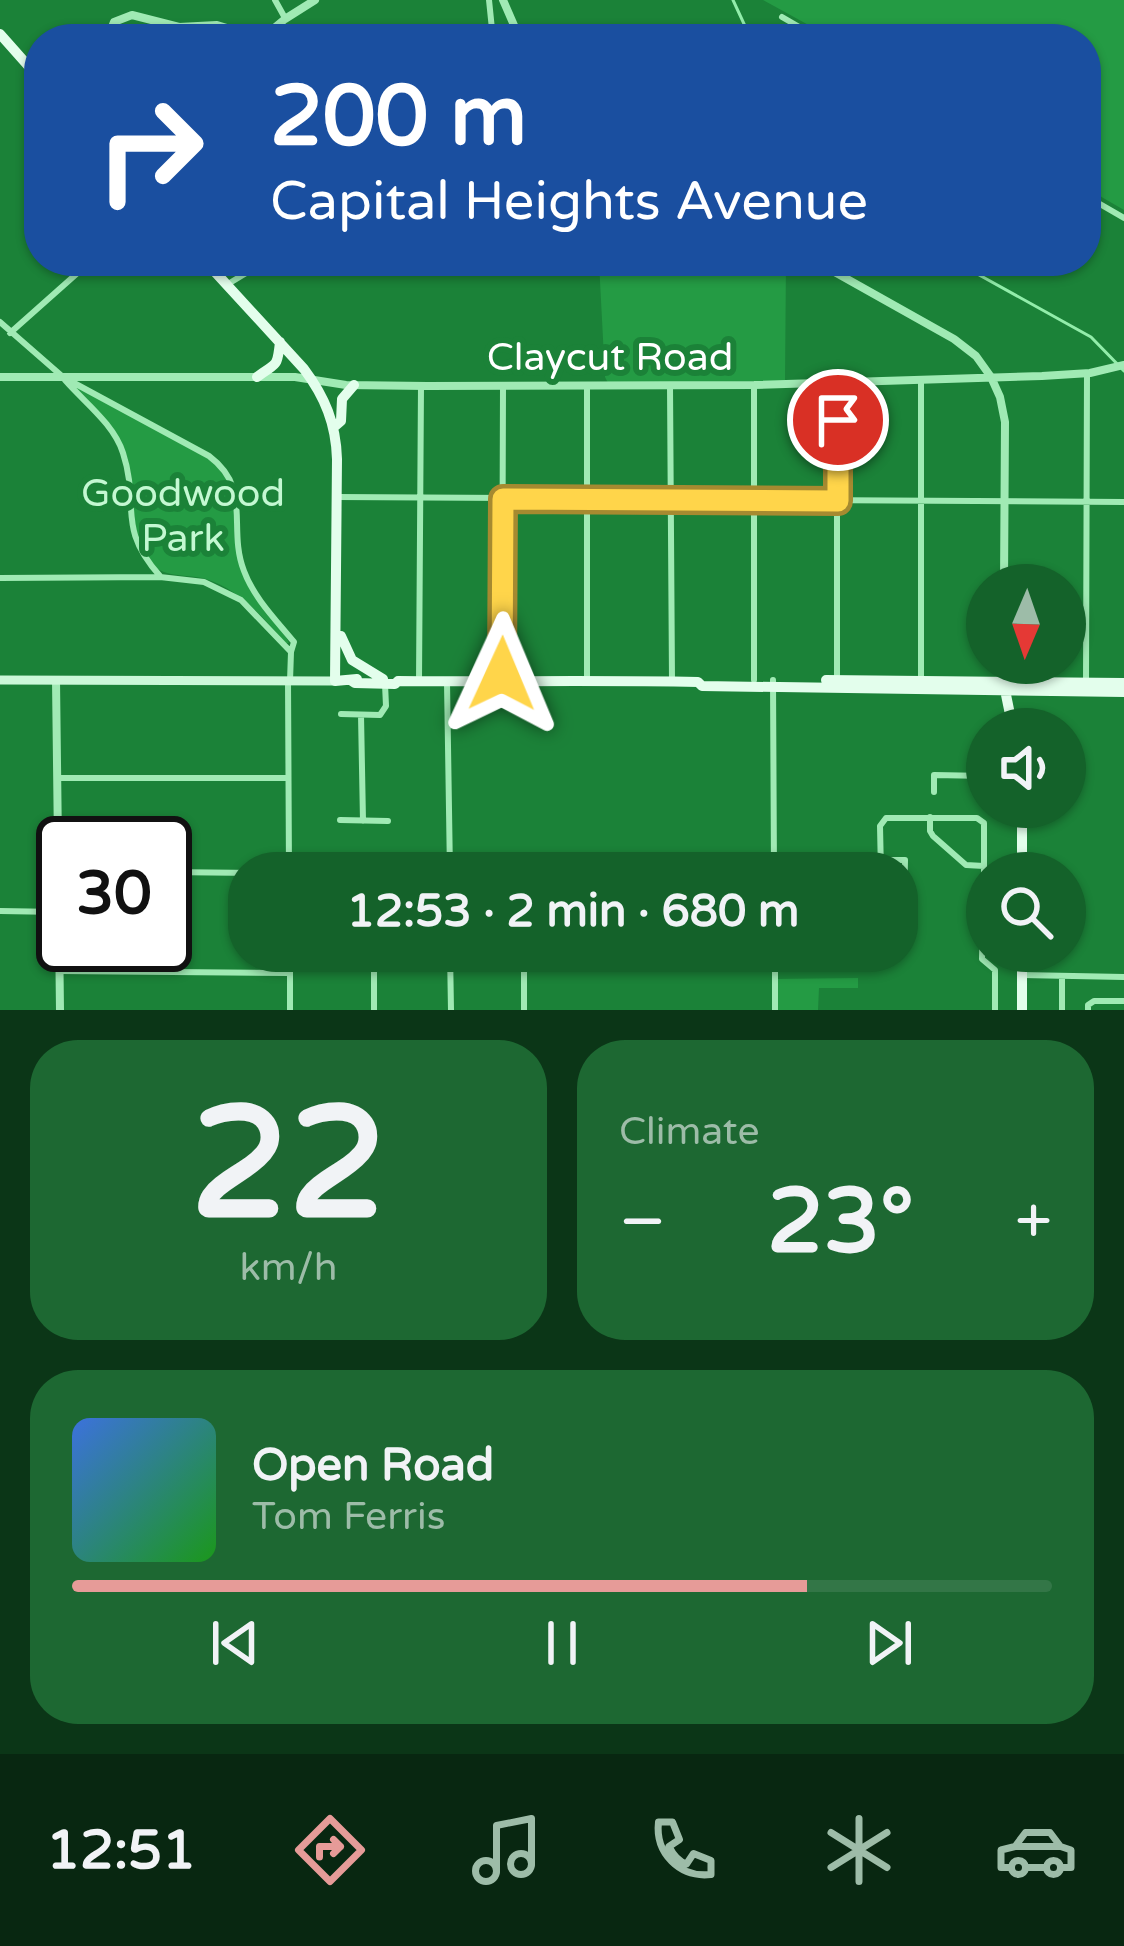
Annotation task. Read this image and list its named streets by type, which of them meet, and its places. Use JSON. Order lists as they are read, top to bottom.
{
  "streets": {
    "street": ["Claycut Road"]
  },
  "parks": ["Goodwood Park"],
  "north": "bottom",
  "page": {
    "turn": ["200 m", "Capital Heights Avenue"],
    "limit": "30",
    "trip": "12:53 · 2 min · 680 m",
    "tile": [
      ["22", "km/h"],
      "Climate"
    ],
    "heat": ["−", "23°", "+"],
    "song": ["Open Road", "Tom Ferris"],
    "tabs": "12:51"
  }
}
